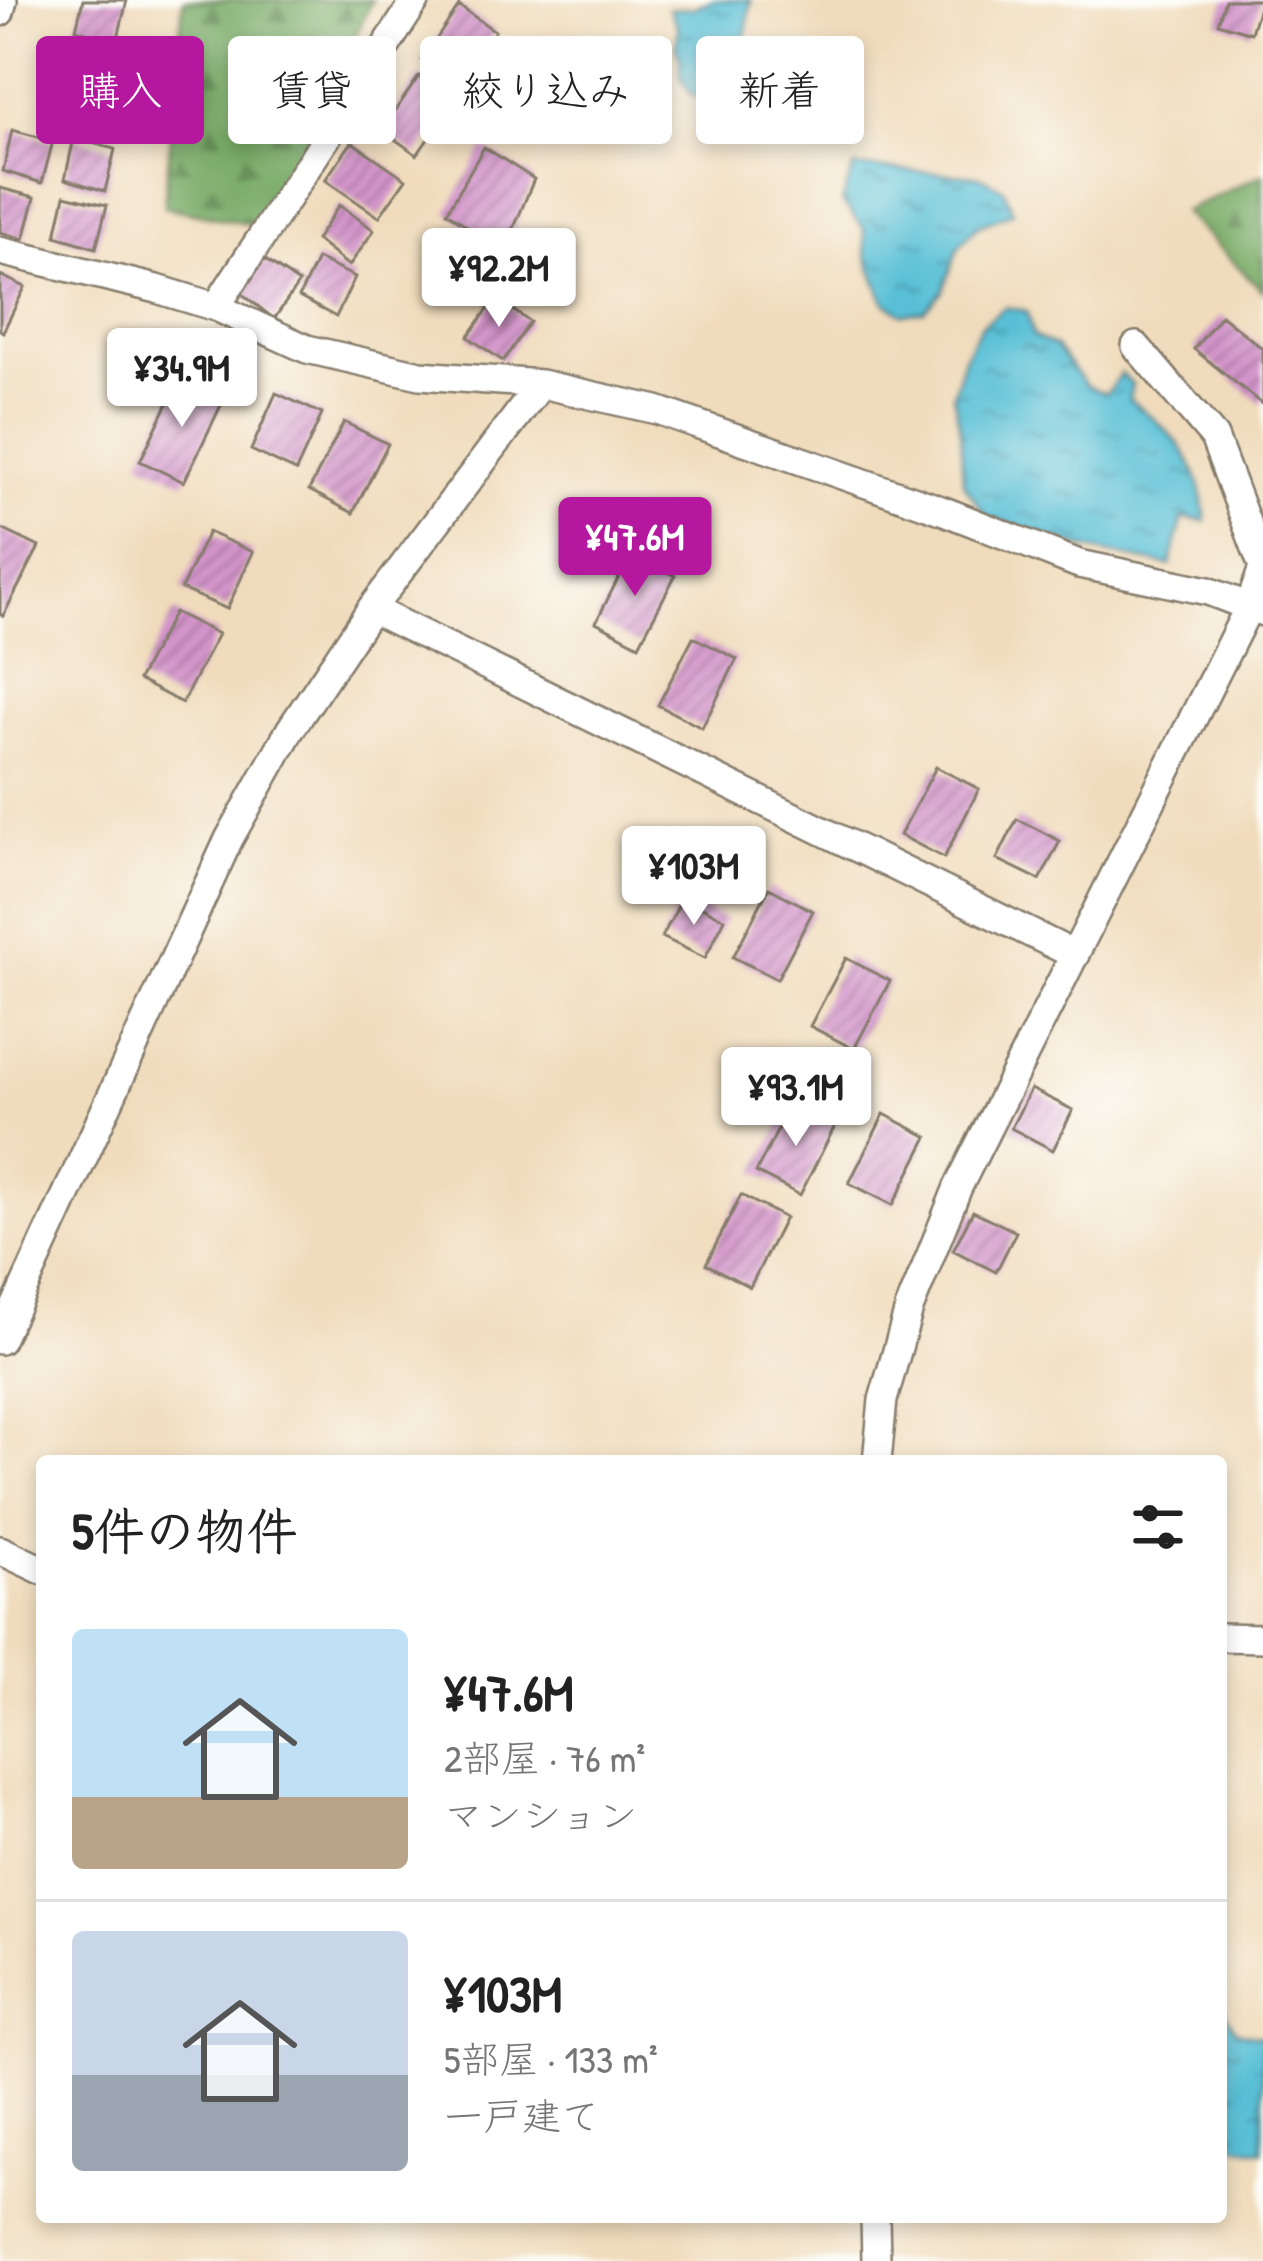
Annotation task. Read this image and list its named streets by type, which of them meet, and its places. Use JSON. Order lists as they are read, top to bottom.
{
  "page": {
    "chip": [
      "購入",
      "賃貸",
      "絞り込み",
      "新着"
    ],
    "price": [
      "¥92.2M",
      "¥34.9M",
      "¥47.6M",
      "¥103M",
      "¥93.1M"
    ],
    "heading": "5件の物件",
    "list": [
      {
        "name": "¥47.6M",
        "note": "2部屋 · 76 m² · マンション"
      },
      {
        "name": "¥103M",
        "note": "5部屋 · 133 m² · 一戸建て"
      }
    ]
  }
}
